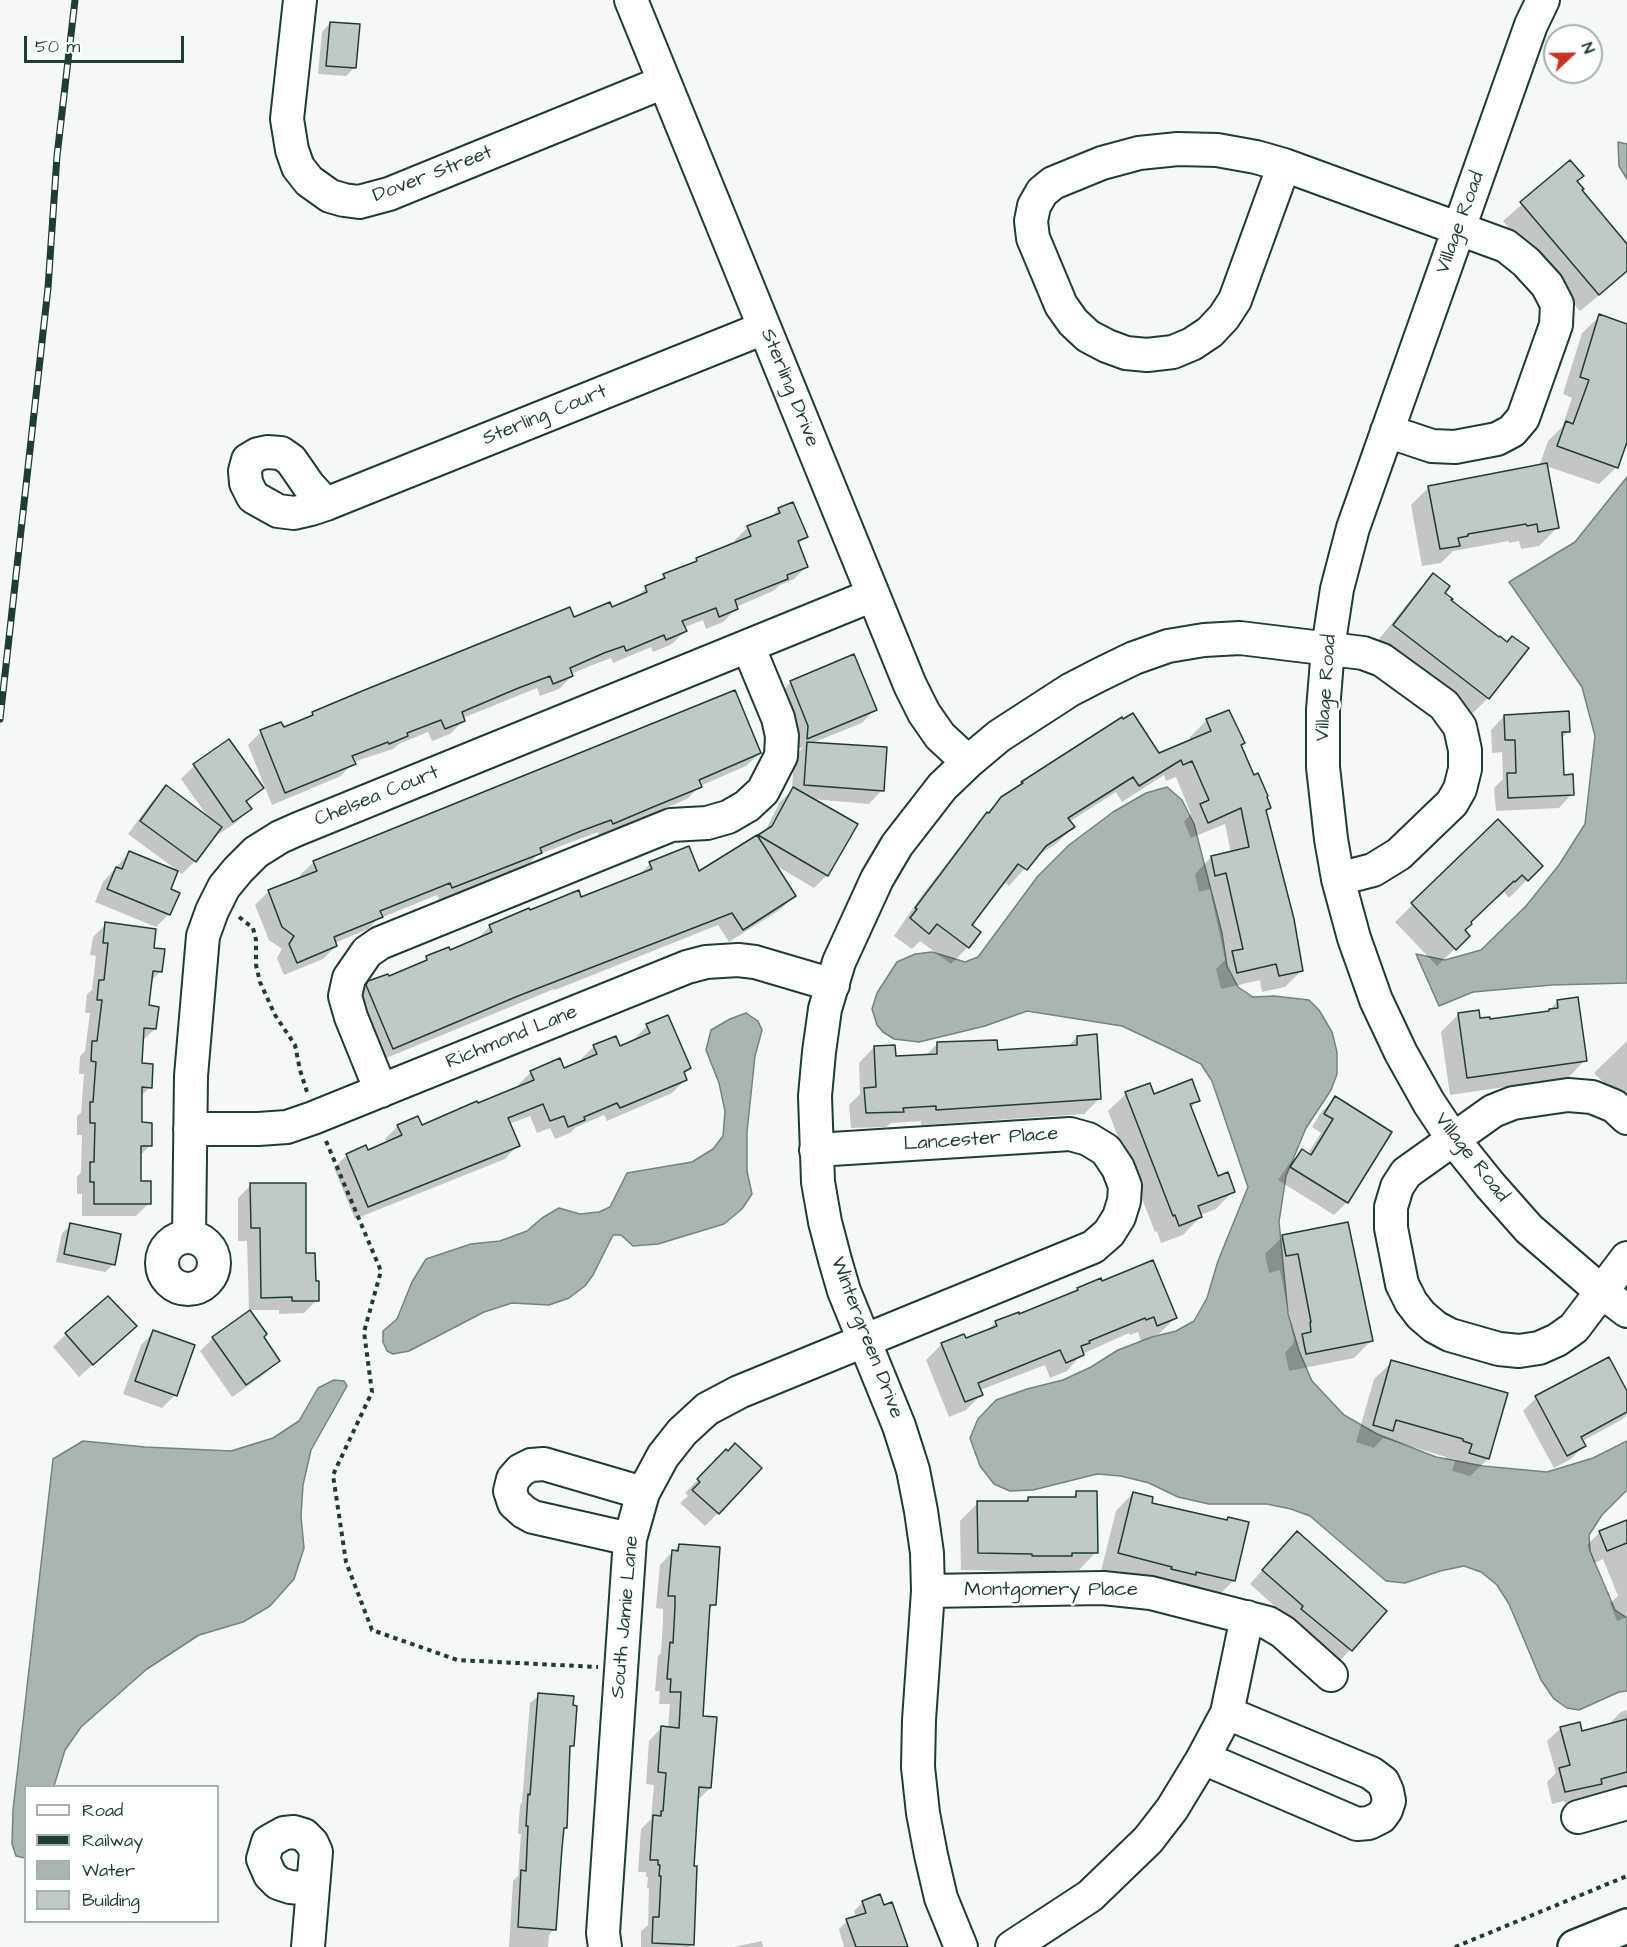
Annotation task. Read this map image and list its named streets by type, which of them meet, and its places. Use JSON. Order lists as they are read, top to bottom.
{
  "streets": {
    "street": [
      "Dover Street",
      "Village Road",
      "Sterling Drive",
      "Sterling Court",
      "Chelsea Court",
      "Richmond Lane",
      "Lancester Place",
      "Wintergreen Drive",
      "Montgomery Place",
      "South Jamie Lane"
    ]
  },
  "crossings": [
    ["Dover Street", "Sterling Drive"],
    ["Village Road", "Wintergreen Drive"],
    ["Sterling Drive", "Sterling Court"],
    ["Sterling Drive", "Chelsea Court"],
    ["Sterling Drive", "Wintergreen Drive"],
    ["Chelsea Court", "Richmond Lane"],
    ["Richmond Lane", "Wintergreen Drive"],
    ["Lancester Place", "Wintergreen Drive"],
    ["Lancester Place", "South Jamie Lane"],
    ["Wintergreen Drive", "Montgomery Place"],
    ["Wintergreen Drive", "South Jamie Lane"]
  ],
  "legend": [
    "Road",
    "Railway",
    "Water",
    "Building"
  ],
  "scale_bar": "50 m",
  "north": "right"
}
